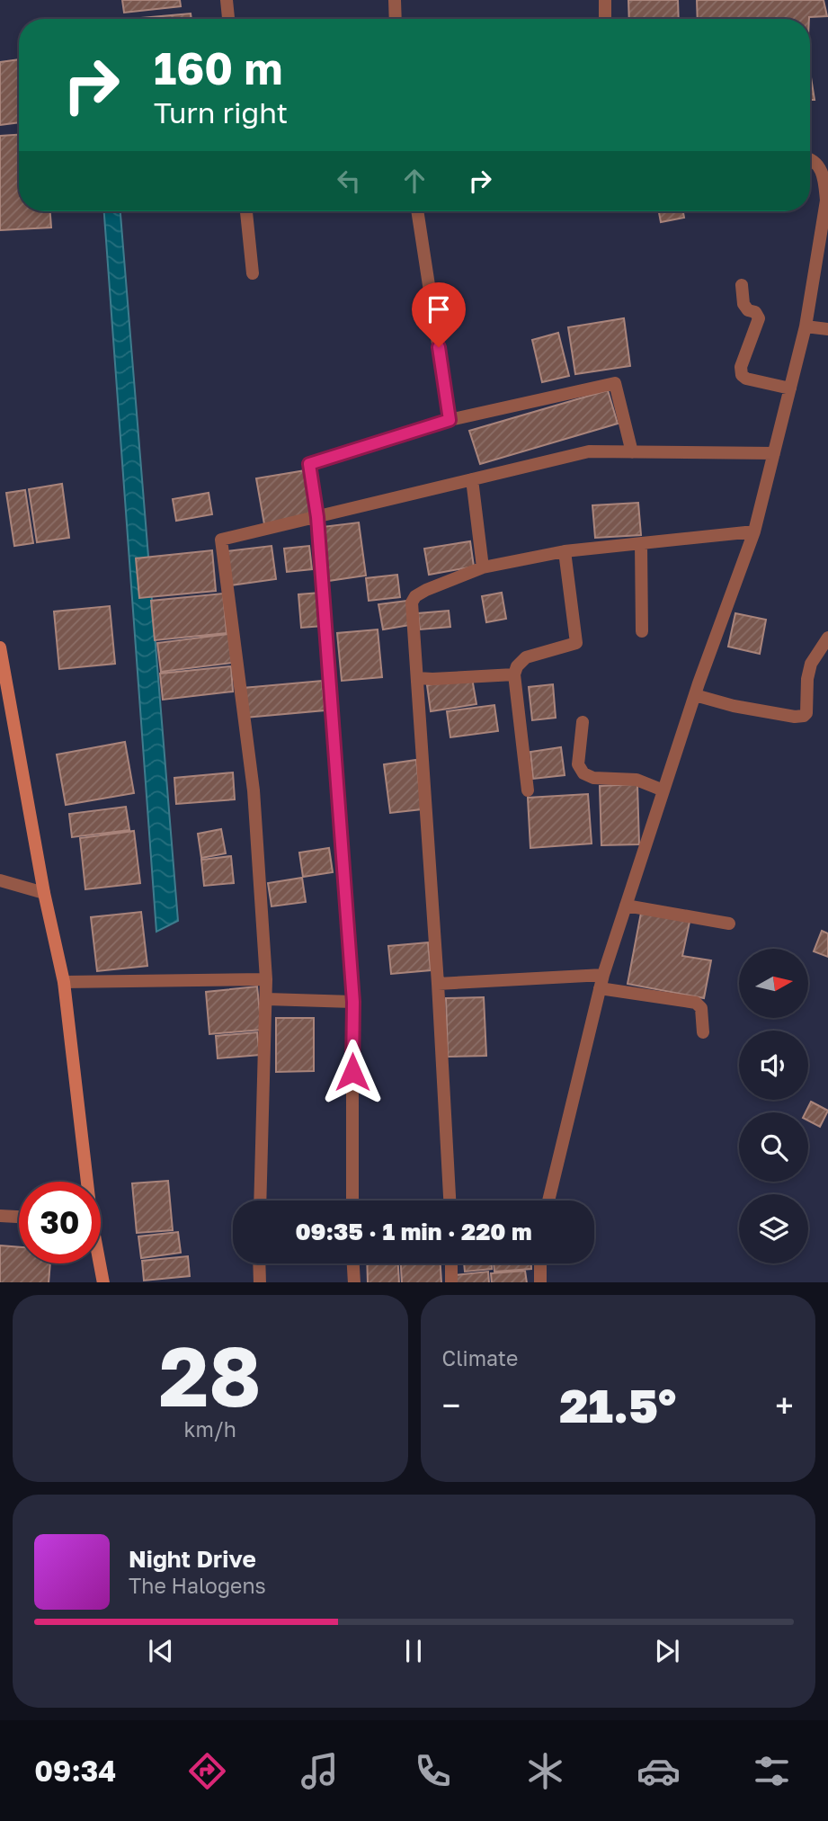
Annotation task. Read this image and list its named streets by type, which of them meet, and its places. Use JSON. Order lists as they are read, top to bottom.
{
  "north": "right",
  "page": {
    "turn": ["160 m", "Turn right"],
    "limit": "30",
    "trip": "09:35 · 1 min · 220 m",
    "tile": [
      ["28", "km/h"],
      "Climate"
    ],
    "heat": ["−", "21.5°", "+"],
    "song": ["Night Drive", "The Halogens"],
    "tabs": "09:34"
  }
}
